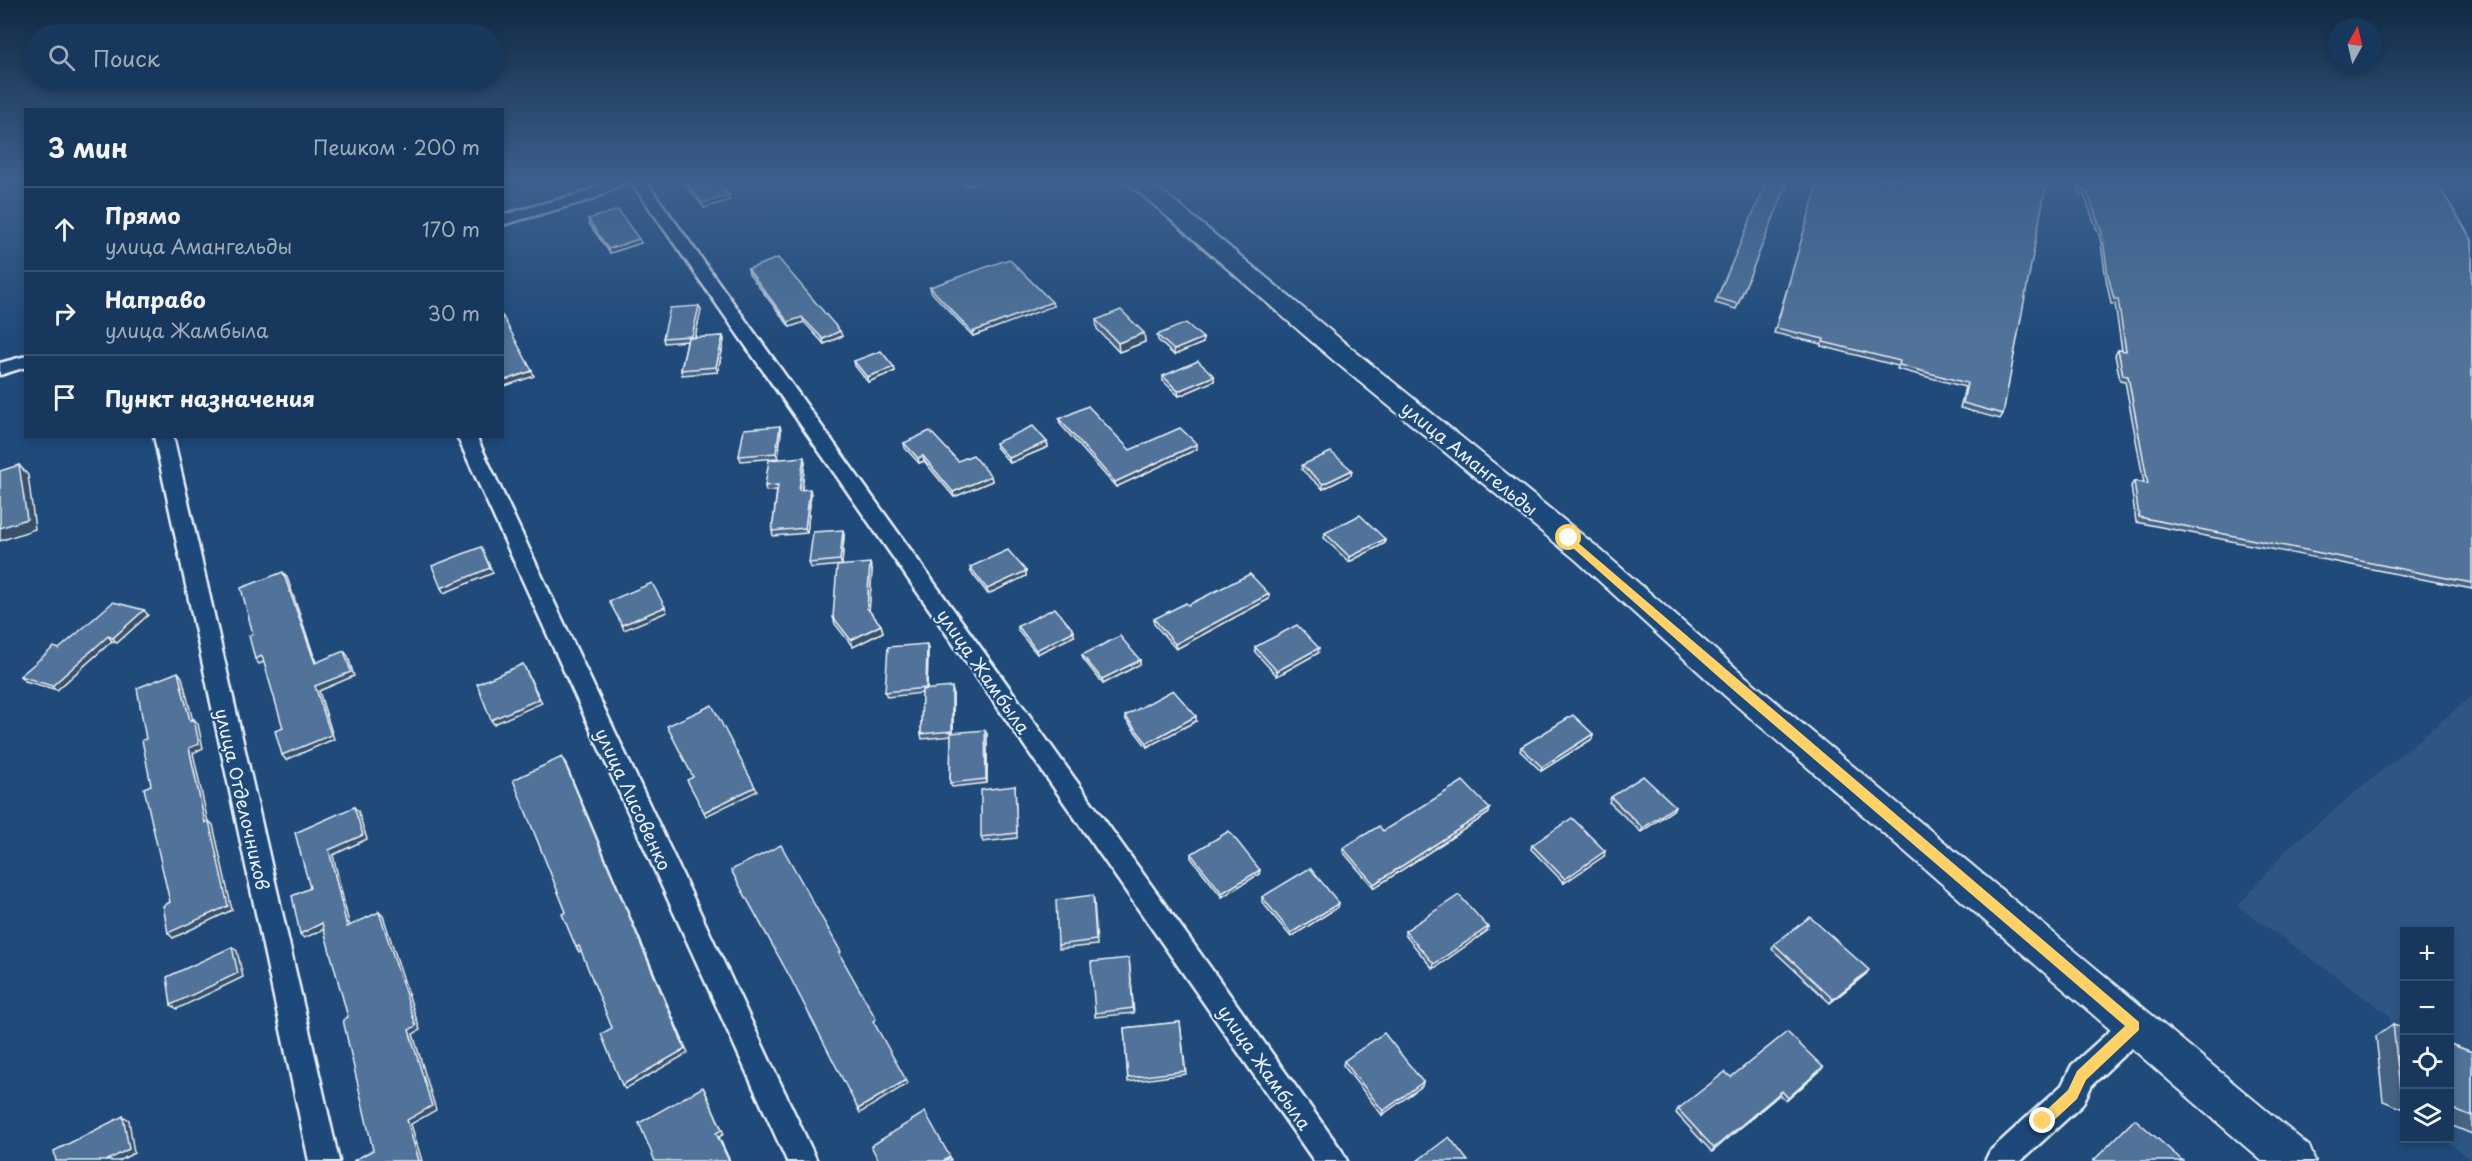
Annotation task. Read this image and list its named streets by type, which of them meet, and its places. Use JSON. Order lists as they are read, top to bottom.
{
  "streets": {
    "street": [
      "улица Амангельды",
      "улица Жамбыла",
      "улица Отделочников",
      "улица Лисовенко"
    ]
  },
  "north": "top",
  "page": {
    "search": "Поиск",
    "heading": ["3 мин", "Пешком · 200 m"],
    "list": [
      ["Прямо", "улица Амангельды", "170 m"],
      ["Направо", "улица Жамбыла", "30 m"],
      "Пункт назначения"
    ],
    "map_buttons": ["+", "−"]
  }
}
